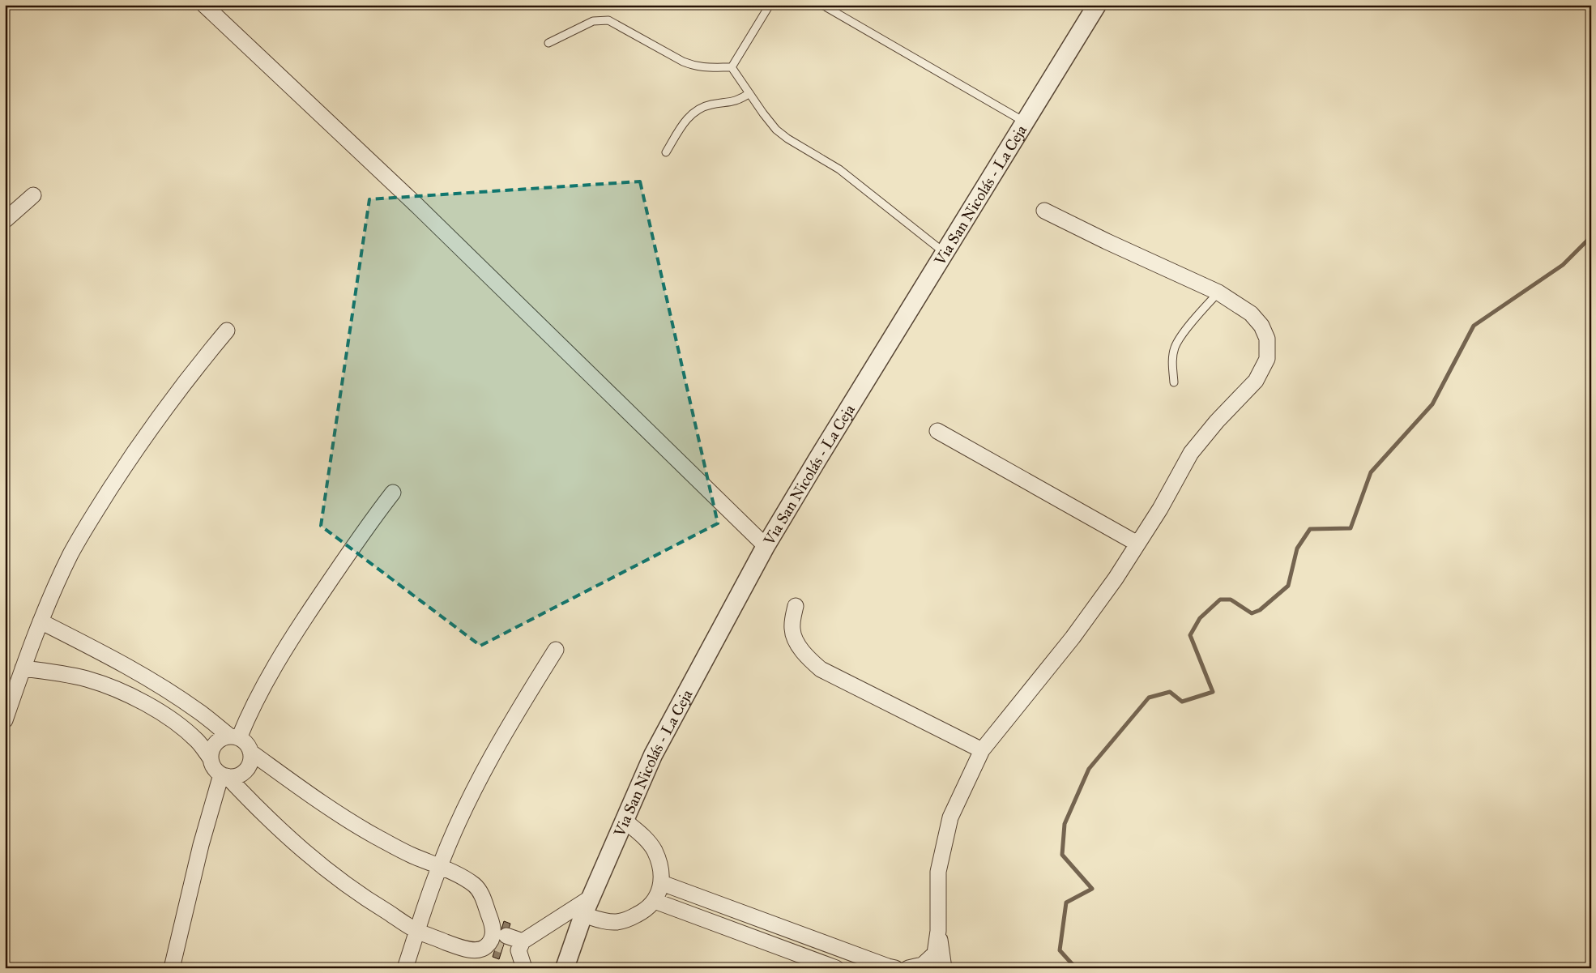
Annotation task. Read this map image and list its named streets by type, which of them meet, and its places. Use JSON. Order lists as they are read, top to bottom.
{
  "streets": {
    "street": ["Via San Nicolás - La Ceja"]
  }
}
